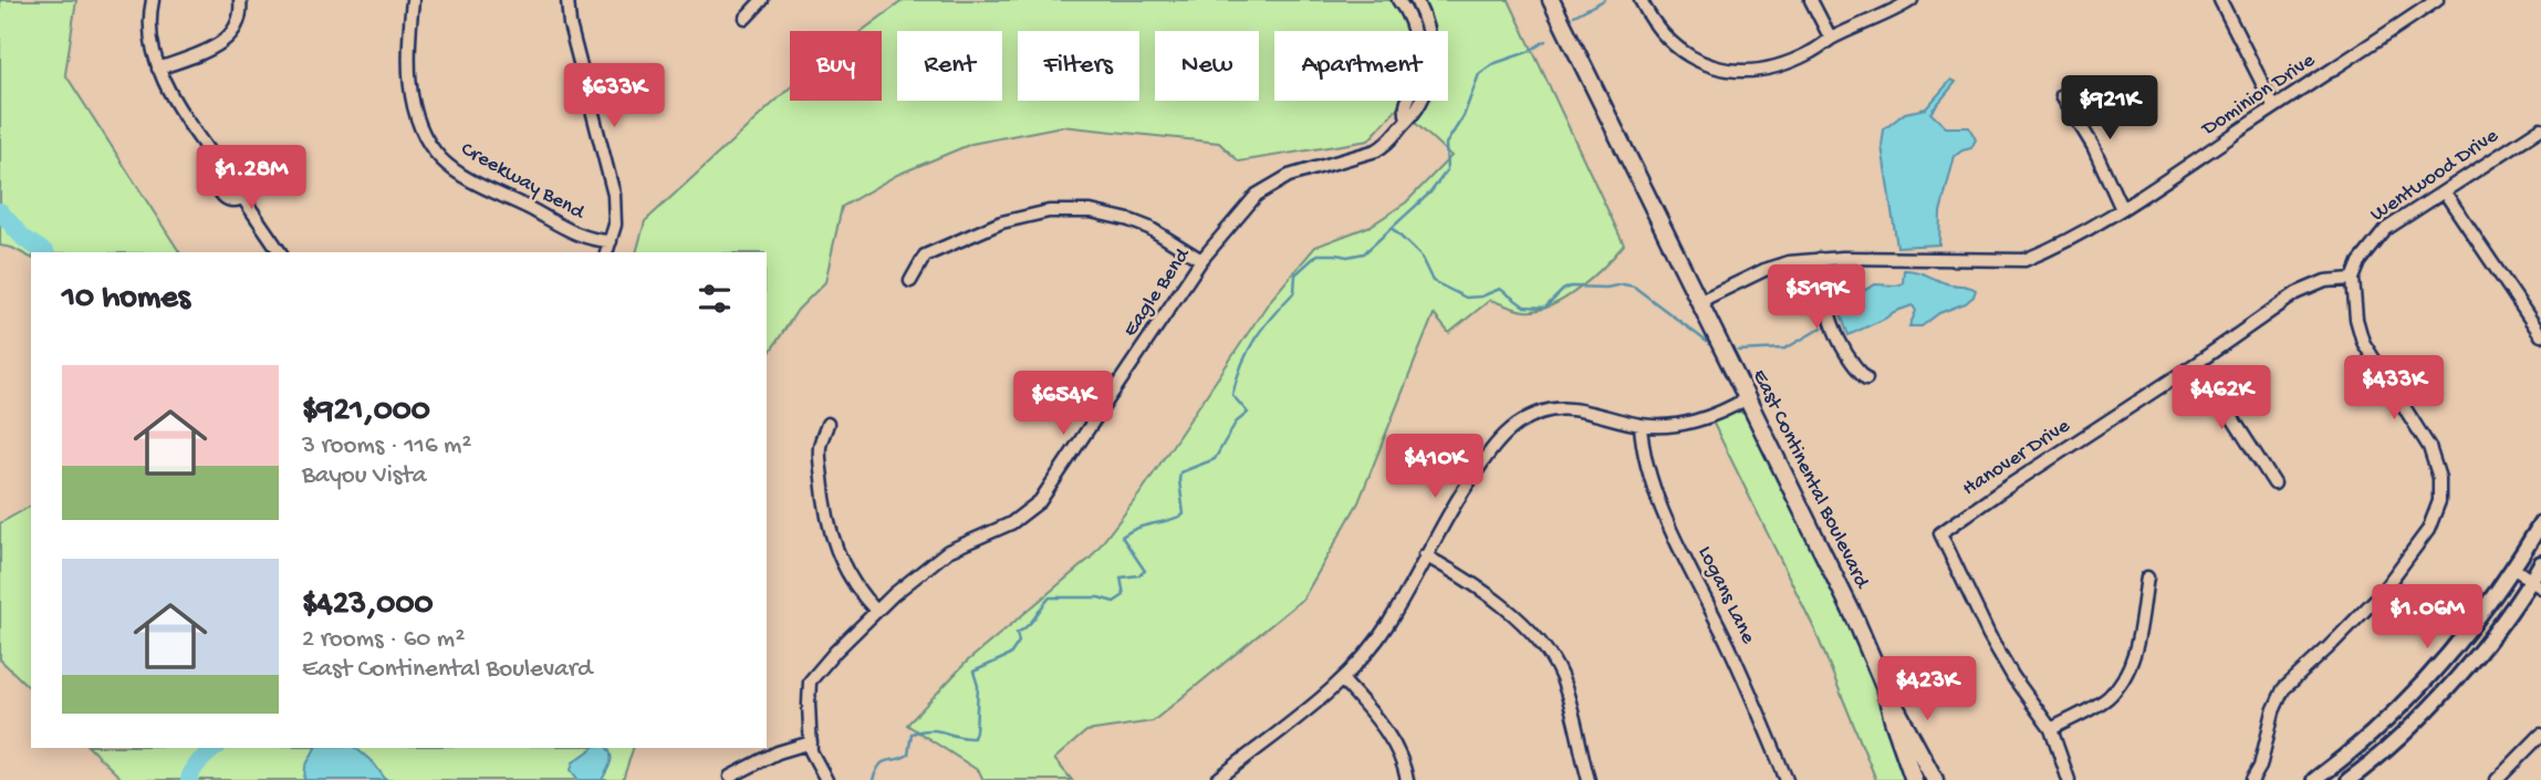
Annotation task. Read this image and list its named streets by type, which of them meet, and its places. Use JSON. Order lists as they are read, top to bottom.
{
  "streets": {
    "main road": ["East Continental Boulevard"],
    "street": [
      "Dominion Drive",
      "Wentwood Drive",
      "Creekway Bend",
      "Eagle Bend",
      "Hanover Drive",
      "Logans Lane"
    ]
  },
  "crossings": [
    ["Dominion Drive", "East Continental Boulevard"],
    ["Wentwood Drive", "Hanover Drive"]
  ],
  "page": {
    "chip": [
      "Buy",
      "Rent",
      "Filters",
      "New",
      "Apartment"
    ],
    "price": [
      "$633K",
      "$921K",
      "$1.28M",
      "$519K",
      "$433K",
      "$462K",
      "$654K",
      "$410K",
      "$1.06M",
      "$423K"
    ],
    "heading": "10 homes",
    "list": [
      {
        "name": "$921,000",
        "note": "3 rooms · 116 m² · Bayou Vista"
      },
      {
        "name": "$423,000",
        "note": "2 rooms · 60 m² · East Continental Boulevard"
      }
    ]
  }
}
